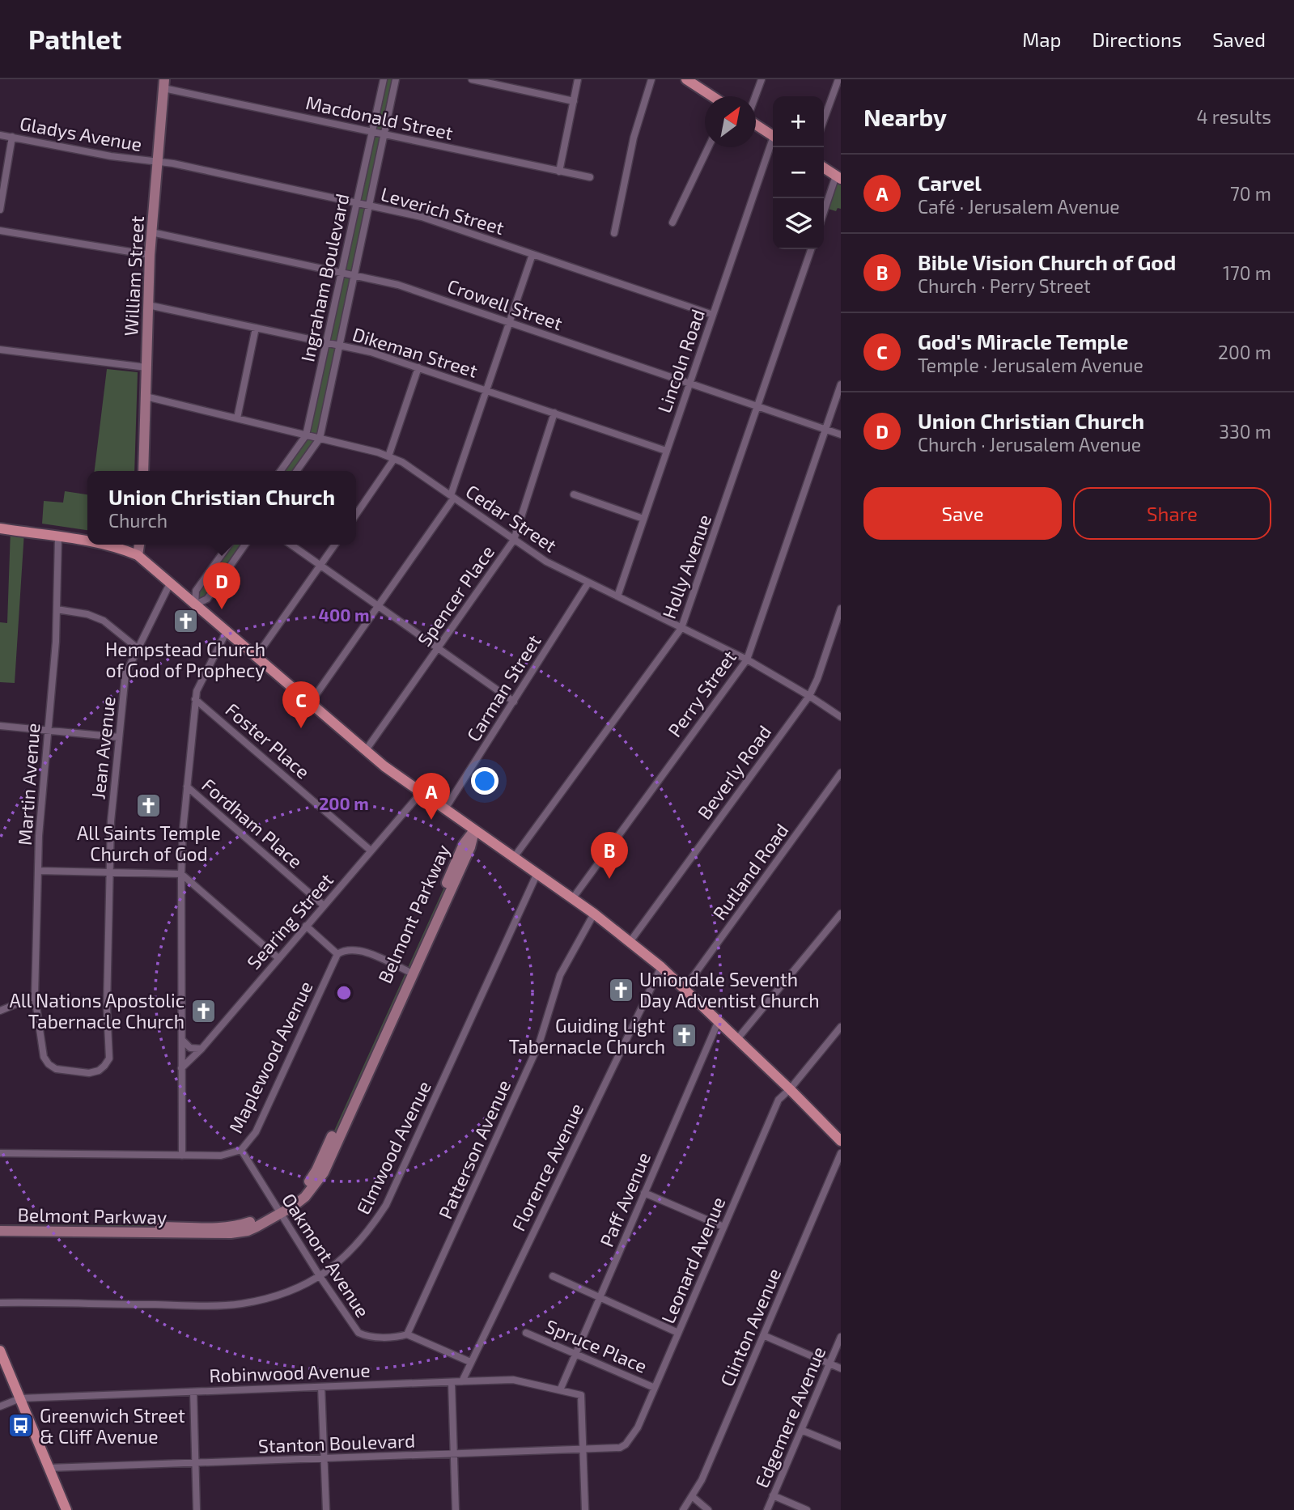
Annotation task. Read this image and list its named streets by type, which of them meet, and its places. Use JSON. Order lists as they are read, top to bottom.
{
  "streets": {
    "street": [
      "Macdonald Street",
      "Gladys Avenue",
      "Leverich Street",
      "William Street",
      "Ingraham Boulevard",
      "Crowell Street",
      "Dikeman Street",
      "Lincoln Road",
      "Cedar Street",
      "Holly Avenue",
      "Spencer Place",
      "Carman Street",
      "Perry Street",
      "Foster Place",
      "Jean Avenue",
      "Beverly Road",
      "Martin Avenue",
      "Fordham Place",
      "Rutland Road",
      "Belmont Parkway",
      "Searing Street",
      "Maplewood Avenue",
      "Elmwood Avenue",
      "Patterson Avenue",
      "Florence Avenue",
      "Paff Avenue",
      "Oakmont Avenue",
      "Leonard Avenue",
      "Clinton Avenue",
      "Spruce Place",
      "Robinwood Avenue",
      "Edgemere Avenue",
      "Stanton Boulevard"
    ]
  },
  "crossings": [
    ["Macdonald Street", "William Street"],
    ["Macdonald Street", "Ingraham Boulevard"],
    ["Gladys Avenue", "Leverich Street"],
    ["Gladys Avenue", "William Street"],
    ["Leverich Street", "William Street"],
    ["Leverich Street", "Ingraham Boulevard"],
    ["Leverich Street", "Lincoln Road"],
    ["William Street", "Crowell Street"],
    ["William Street", "Dikeman Street"],
    ["William Street", "Cedar Street"],
    ["Ingraham Boulevard", "Crowell Street"],
    ["Ingraham Boulevard", "Dikeman Street"],
    ["Ingraham Boulevard", "Cedar Street"],
    ["Crowell Street", "Lincoln Road"],
    ["Crowell Street", "Holly Avenue"],
    ["Crowell Street", "Perry Street"],
    ["Dikeman Street", "Lincoln Road"],
    ["Dikeman Street", "Spencer Place"],
    ["Lincoln Road", "Cedar Street"],
    ["Cedar Street", "Holly Avenue"],
    ["Cedar Street", "Spencer Place"],
    ["Cedar Street", "Carman Street"],
    ["Cedar Street", "Perry Street"],
    ["Cedar Street", "Beverly Road"],
    ["Foster Place", "Searing Street"],
    ["Jean Avenue", "Martin Avenue"],
    ["Fordham Place", "Searing Street"],
    ["Belmont Parkway", "Oakmont Avenue"],
    ["Maplewood Avenue", "Oakmont Avenue"],
    ["Elmwood Avenue", "Oakmont Avenue"],
    ["Patterson Avenue", "Oakmont Avenue"],
    ["Florence Avenue", "Robinwood Avenue"],
    ["Paff Avenue", "Spruce Place"],
    ["Paff Avenue", "Robinwood Avenue"],
    ["Leonard Avenue", "Spruce Place"],
    ["Leonard Avenue", "Stanton Boulevard"],
    ["Robinwood Avenue", "Stanton Boulevard"]
  ],
  "places": {
    "church": [
      "Hempstead Church of God of Prophecy",
      "All Saints Temple Church of God",
      "Uniondale Seventh Day Adventist Church",
      "All Nations Apostolic Tabernacle Church",
      "Guiding Light Tabernacle Church"
    ],
    "bus stop": ["Greenwich Street & Cliff Avenue"]
  },
  "north": "top right",
  "page": {
    "header": "Pathlet",
    "nav": ["Map", "Directions", "Saved"],
    "heading": ["Nearby", "4 results"],
    "map_buttons": ["+", "−"],
    "list": [
      {
        "mark": "A",
        "name": "Carvel",
        "note": "Café · Jerusalem Avenue",
        "value": "70 m"
      },
      {
        "mark": "B",
        "name": "Bible Vision Church of God",
        "note": "Church · Perry Street",
        "value": "170 m"
      },
      {
        "mark": "C",
        "name": "God's Miracle Temple",
        "note": "Temple · Jerusalem Avenue",
        "value": "200 m"
      },
      {
        "mark": "D",
        "name": "Union Christian Church",
        "note": "Church · Jerusalem Avenue",
        "value": "330 m"
      }
    ],
    "buttons": ["Save", "Share"],
    "popup": ["Union Christian Church", "Church"],
    "pins": [
      "D",
      "C",
      "A",
      "B"
    ]
  },
  "rings": ["400 m", "200 m"]
}
